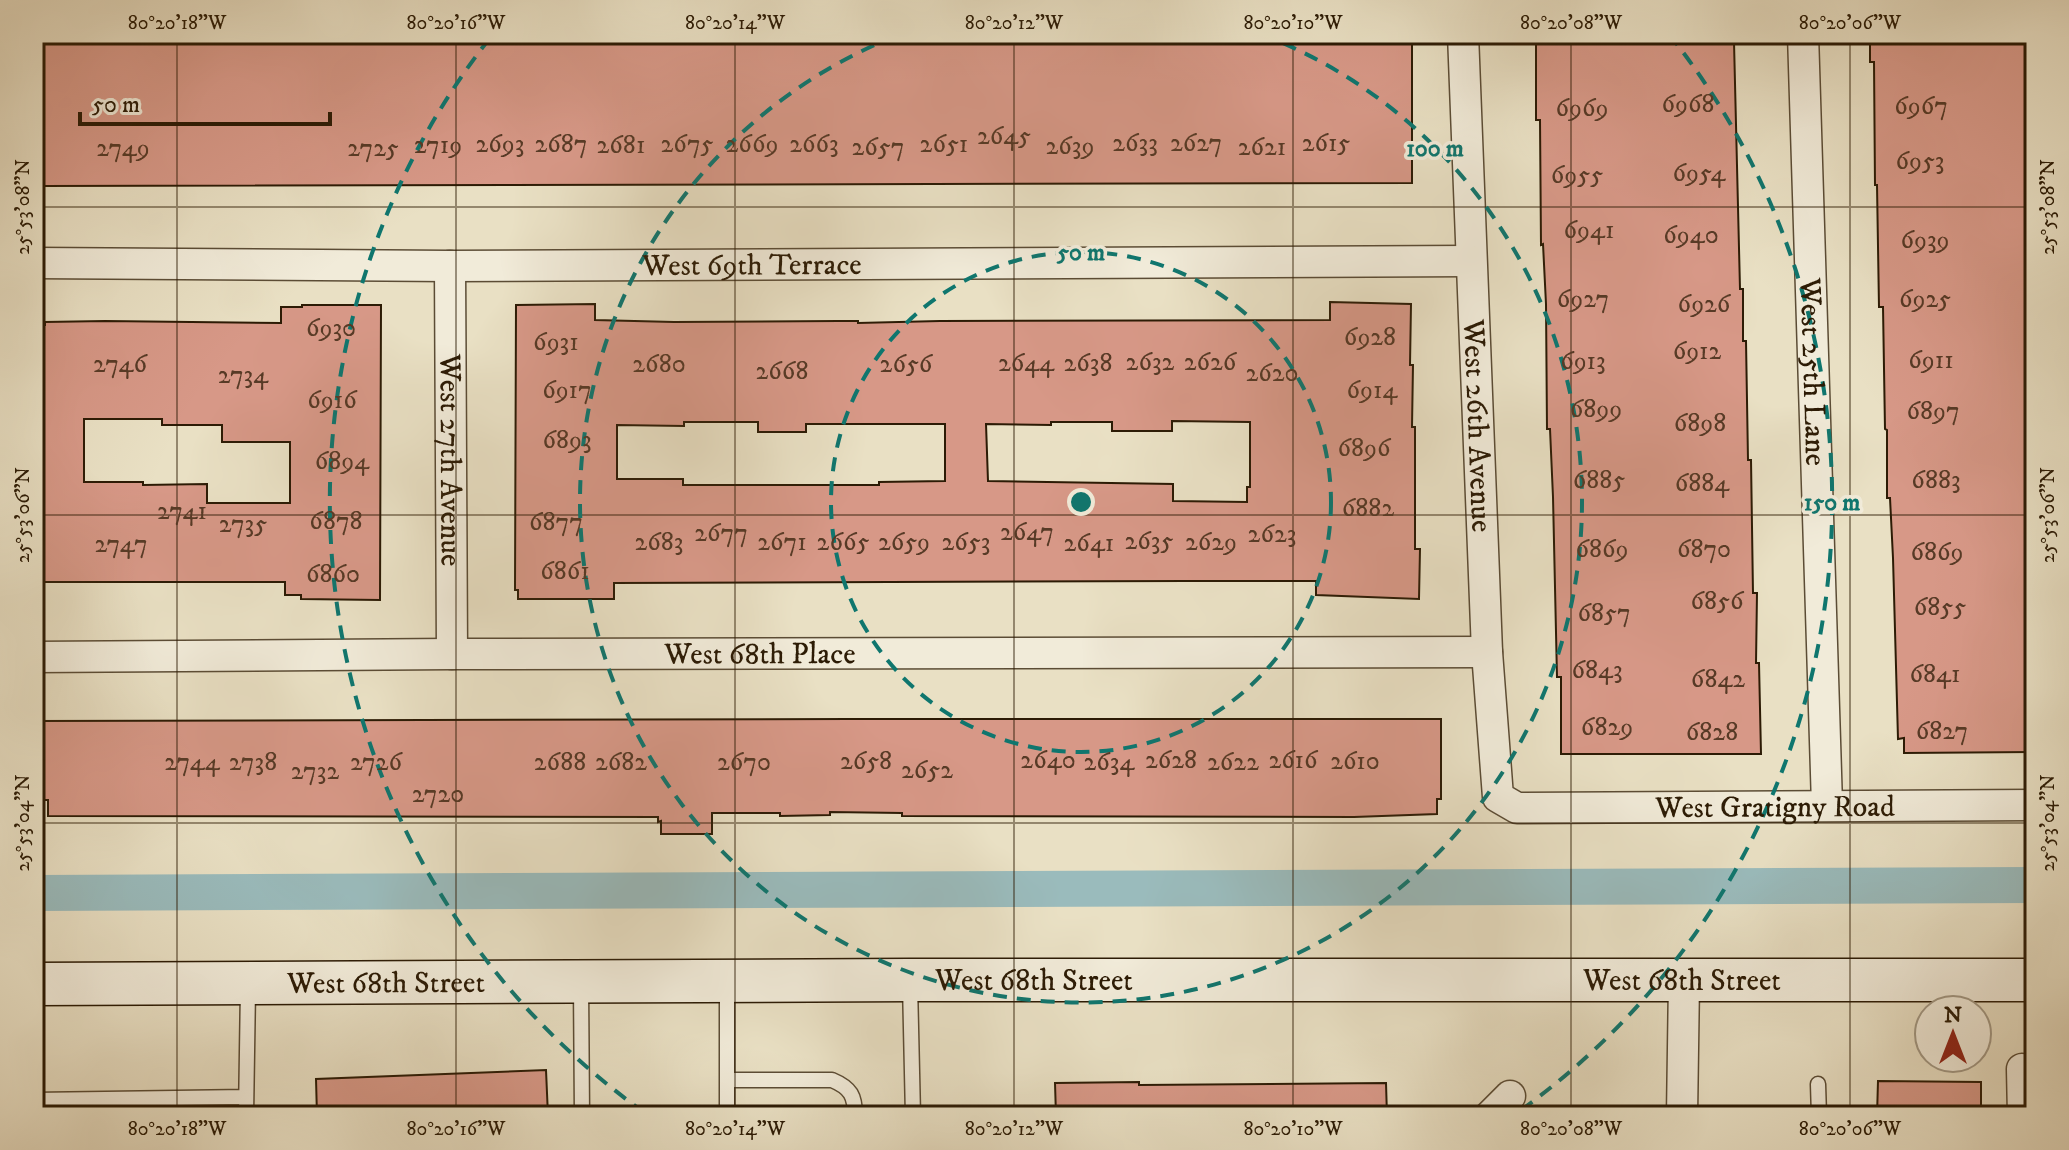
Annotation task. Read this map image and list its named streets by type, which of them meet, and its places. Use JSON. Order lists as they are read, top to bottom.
{
  "streets": {
    "main road": ["West 68th Street"],
    "street": [
      "West 69th Terrace",
      "West 25th Lane",
      "West 26th Avenue",
      "West 27th Avenue",
      "West 68th Place",
      "West Gratigny Road"
    ]
  },
  "crossings": [
    ["West 69th Terrace", "West 26th Avenue"],
    ["West 69th Terrace", "West 27th Avenue"],
    ["West 25th Lane", "West Gratigny Road"],
    ["West 26th Avenue", "West 68th Place"],
    ["West 26th Avenue", "West Gratigny Road"],
    ["West 27th Avenue", "West 68th Place"]
  ],
  "house_numbers": [
    "6968",
    "6967",
    "6969",
    "2645",
    "2633",
    "2627",
    "2615",
    "2693",
    "2687",
    "2675",
    "2669",
    "2663",
    "2651",
    "2719",
    "2681",
    "2639",
    "2657",
    "2621",
    "2749",
    "2725",
    "6953",
    "6954",
    "6955",
    "6941",
    "6940",
    "6939",
    "6927",
    "6925",
    "6926",
    "6930",
    "6928",
    "6931",
    "6912",
    "6911",
    "6913",
    "2632",
    "2626",
    "2644",
    "2638",
    "2746",
    "2680",
    "2656",
    "2668",
    "2620",
    "2734",
    "6917",
    "6914",
    "6916",
    "6899",
    "6897",
    "6898",
    "6893",
    "6896",
    "6894",
    "6885",
    "6883",
    "6884",
    "6882",
    "2741",
    "6878",
    "6877",
    "2735",
    "2647",
    "2677",
    "2623",
    "2635",
    "2683",
    "2671",
    "2665",
    "2659",
    "2653",
    "2629",
    "2641",
    "2747",
    "6869",
    "6870",
    "6869",
    "6861",
    "6860",
    "6856",
    "6855",
    "6857",
    "6843",
    "6841",
    "6842",
    "6829",
    "6827",
    "6828",
    "2640",
    "2628",
    "2616",
    "2658",
    "2610",
    "2744",
    "2738",
    "2726",
    "2688",
    "2682",
    "2670",
    "2634",
    "2622",
    "2652",
    "2732",
    "2720"
  ],
  "scale_bar": "50 m",
  "north": "top",
  "coordinates": [
    "80°20'18\"W",
    "80°20'16\"W",
    "80°20'14\"W",
    "80°20'12\"W",
    "80°20'10\"W",
    "80°20'08\"W",
    "80°20'06\"W",
    "25°53'08\"N",
    "25°53'06\"N",
    "25°53'04\"N"
  ],
  "rings": ["100 m", "50 m", "150 m"]
}
